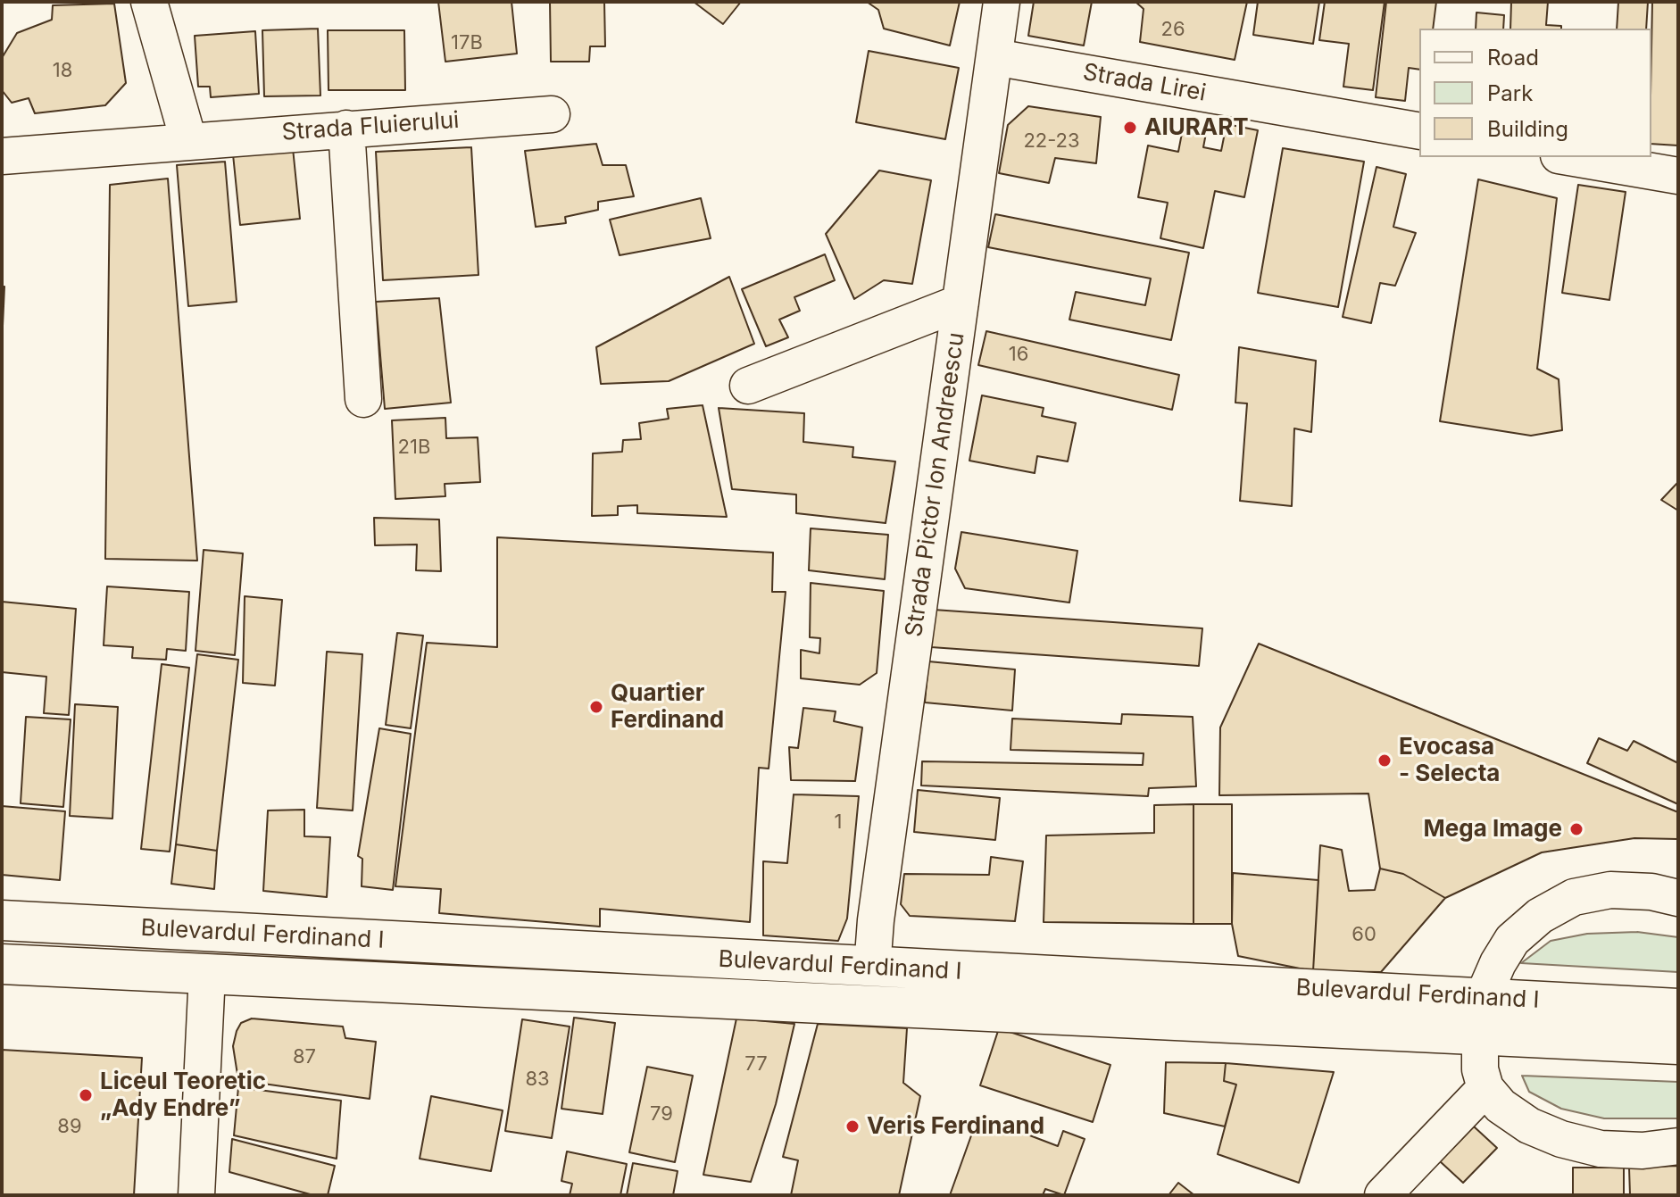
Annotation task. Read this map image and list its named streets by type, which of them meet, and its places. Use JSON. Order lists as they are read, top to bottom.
{
  "streets": {
    "main road": ["Bulevardul Ferdinand I"],
    "street": ["Strada Lirei", "Strada Fluierului", "Strada Pictor Ion Andreescu"]
  },
  "crossings": [
    ["Strada Lirei", "Strada Pictor Ion Andreescu"],
    ["Strada Pictor Ion Andreescu", "Bulevardul Ferdinand I"]
  ],
  "places": [
    "AIURART",
    "Quartier Ferdinand",
    "Evocasa - Selecta",
    "Mega Image",
    "Liceul Teoretic „Ady Endre”",
    "Veris Ferdinand"
  ],
  "house_numbers": [
    "26",
    "17B",
    "18",
    "22-23",
    "16",
    "21B",
    "1",
    "60",
    "87",
    "77",
    "83",
    "79",
    "89"
  ],
  "legend": ["Road", "Park", "Building"]
}
